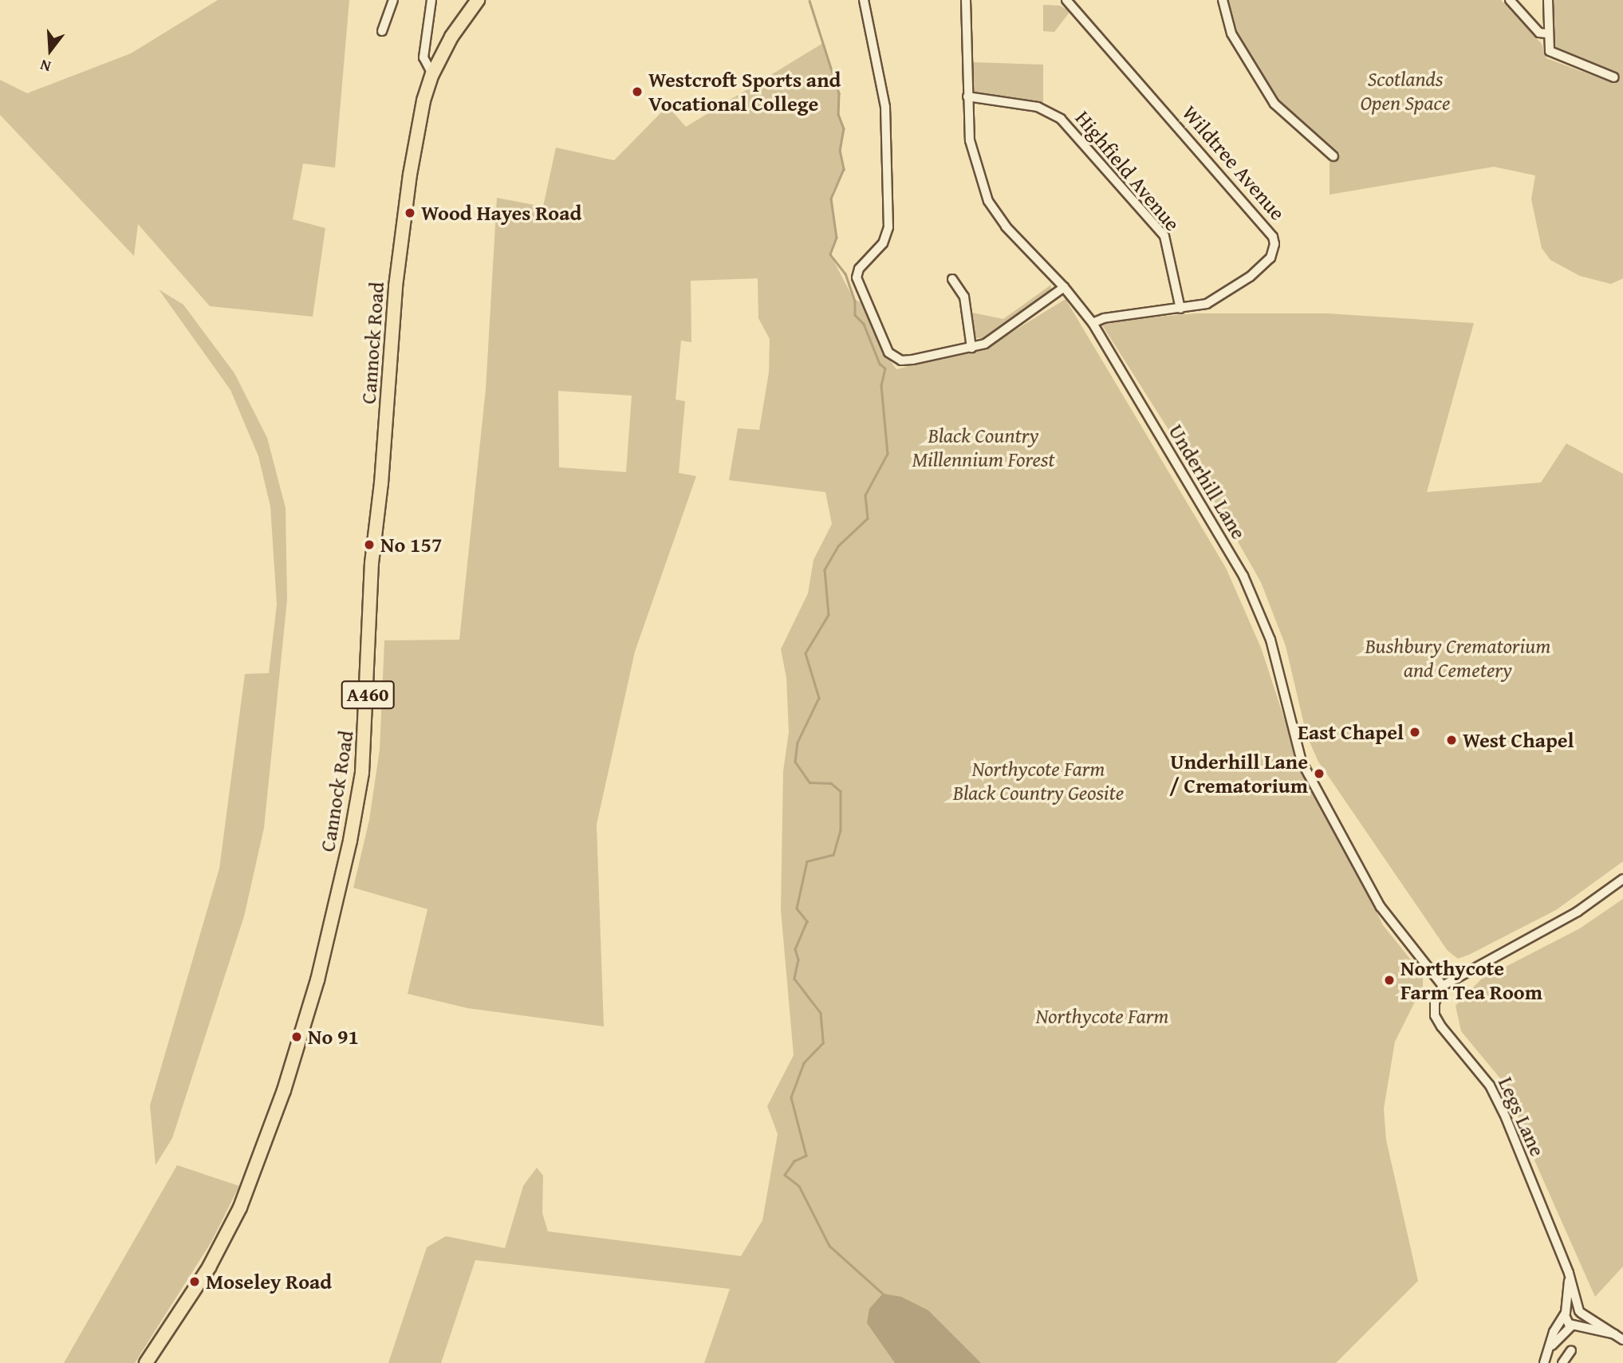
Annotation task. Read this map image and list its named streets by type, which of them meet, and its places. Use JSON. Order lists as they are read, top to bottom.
{
  "streets": {
    "highway": ["Cannock Road", "A460"],
    "street": [
      "Wildtree Avenue",
      "Highfield Avenue",
      "Underhill Lane",
      "Legs Lane"
    ]
  },
  "crossings": [
    ["Wildtree Avenue", "Highfield Avenue"],
    ["Wildtree Avenue", "Underhill Lane"],
    ["Highfield Avenue", "Underhill Lane"],
    ["Underhill Lane", "Legs Lane"]
  ],
  "parks": [
    "Scotlands Open Space",
    "Black Country Millennium Forest",
    "Bushbury Crematorium and Cemetery",
    "Northycote Farm Black Country Geosite",
    "Northycote Farm"
  ],
  "places": [
    "Westcroft Sports and Vocational College",
    "Wood Hayes Road",
    "No 157",
    "East Chapel",
    "West Chapel",
    "Underhill Lane / Crematorium",
    "Northycote Farm Tea Room",
    "No 91",
    "Moseley Road"
  ],
  "north": "bottom"
}
